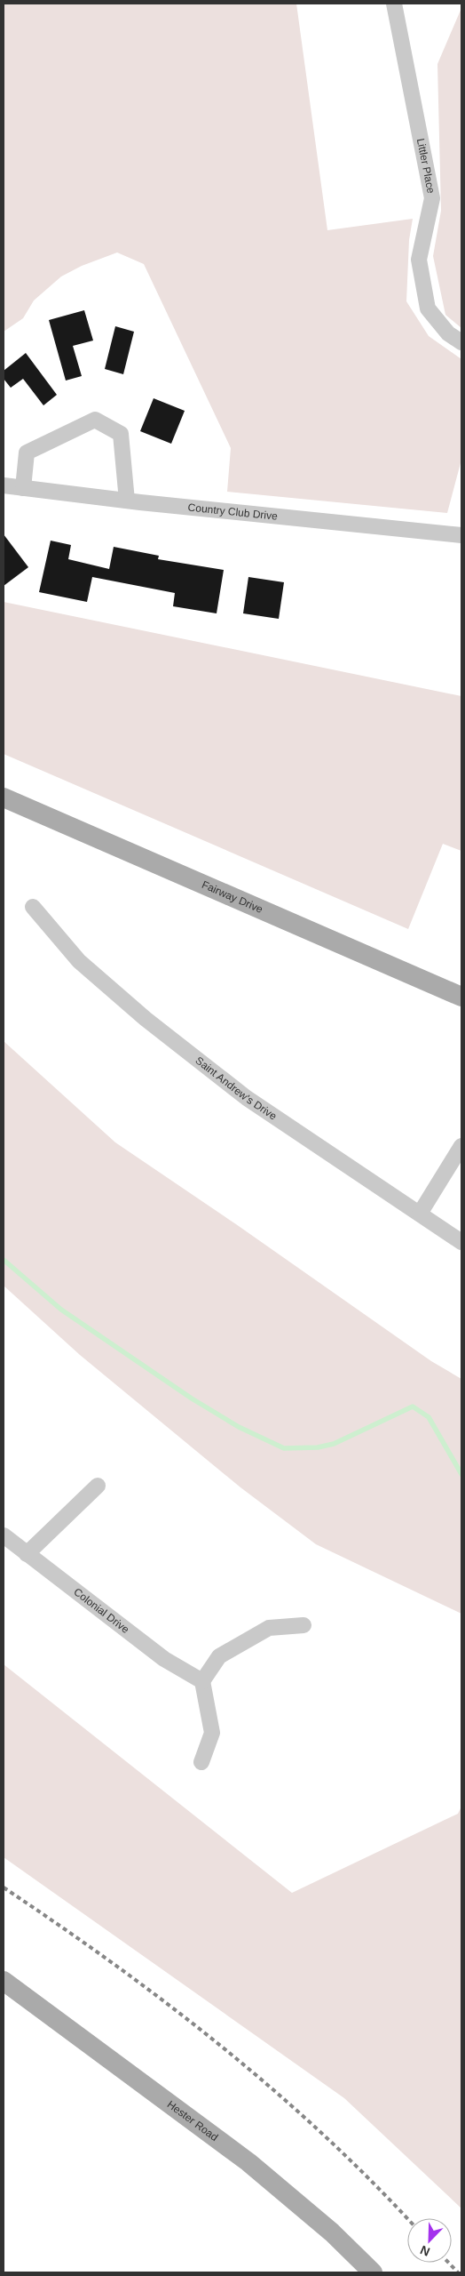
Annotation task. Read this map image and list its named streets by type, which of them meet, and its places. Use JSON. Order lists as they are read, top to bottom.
{
  "streets": {
    "main road": ["Fairway Drive", "Hester Road"],
    "street": [
      "Littler Place",
      "Country Club Drive",
      "Saint Andrew's Drive",
      "Colonial Drive"
    ]
  },
  "north": "bottom left"
}
